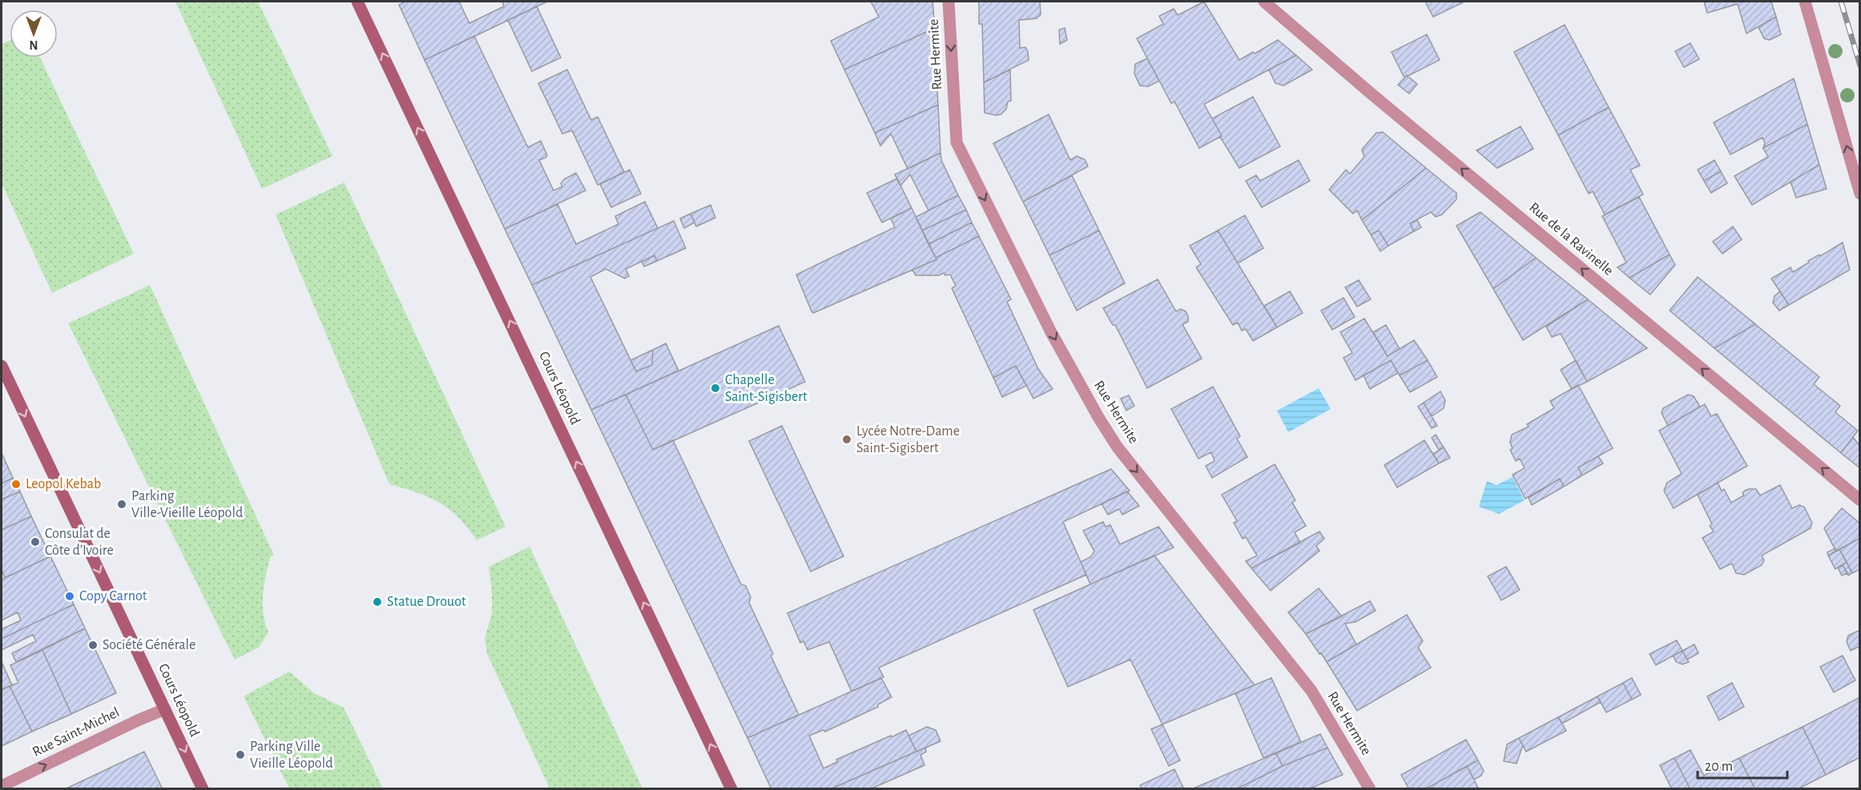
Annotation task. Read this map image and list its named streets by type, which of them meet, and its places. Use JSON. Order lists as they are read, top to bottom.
{
  "streets": {
    "street": [
      "Rue Hermite",
      "Rue de la Ravinelle",
      "Cours Léopold",
      "Rue Saint-Michel"
    ]
  },
  "crossings": [
    ["Cours Léopold", "Rue Saint-Michel"]
  ],
  "one_way": ["Rue Hermite", "Rue de la Ravinelle", "Rue Saint-Michel"],
  "places": [
    "Chapelle Saint-Sigisbert",
    "Lycée Notre-Dame Saint-Sigisbert",
    "Leopol Kebab",
    "Parking Ville-Vieille Léopold",
    "Consulat de Côte d’Ivoire",
    "Copy Carnot",
    "Statue Drouot",
    "Société Générale",
    "Parking Ville Vieille Léopold"
  ],
  "scale_bar": "20 m",
  "north": "bottom"
}
